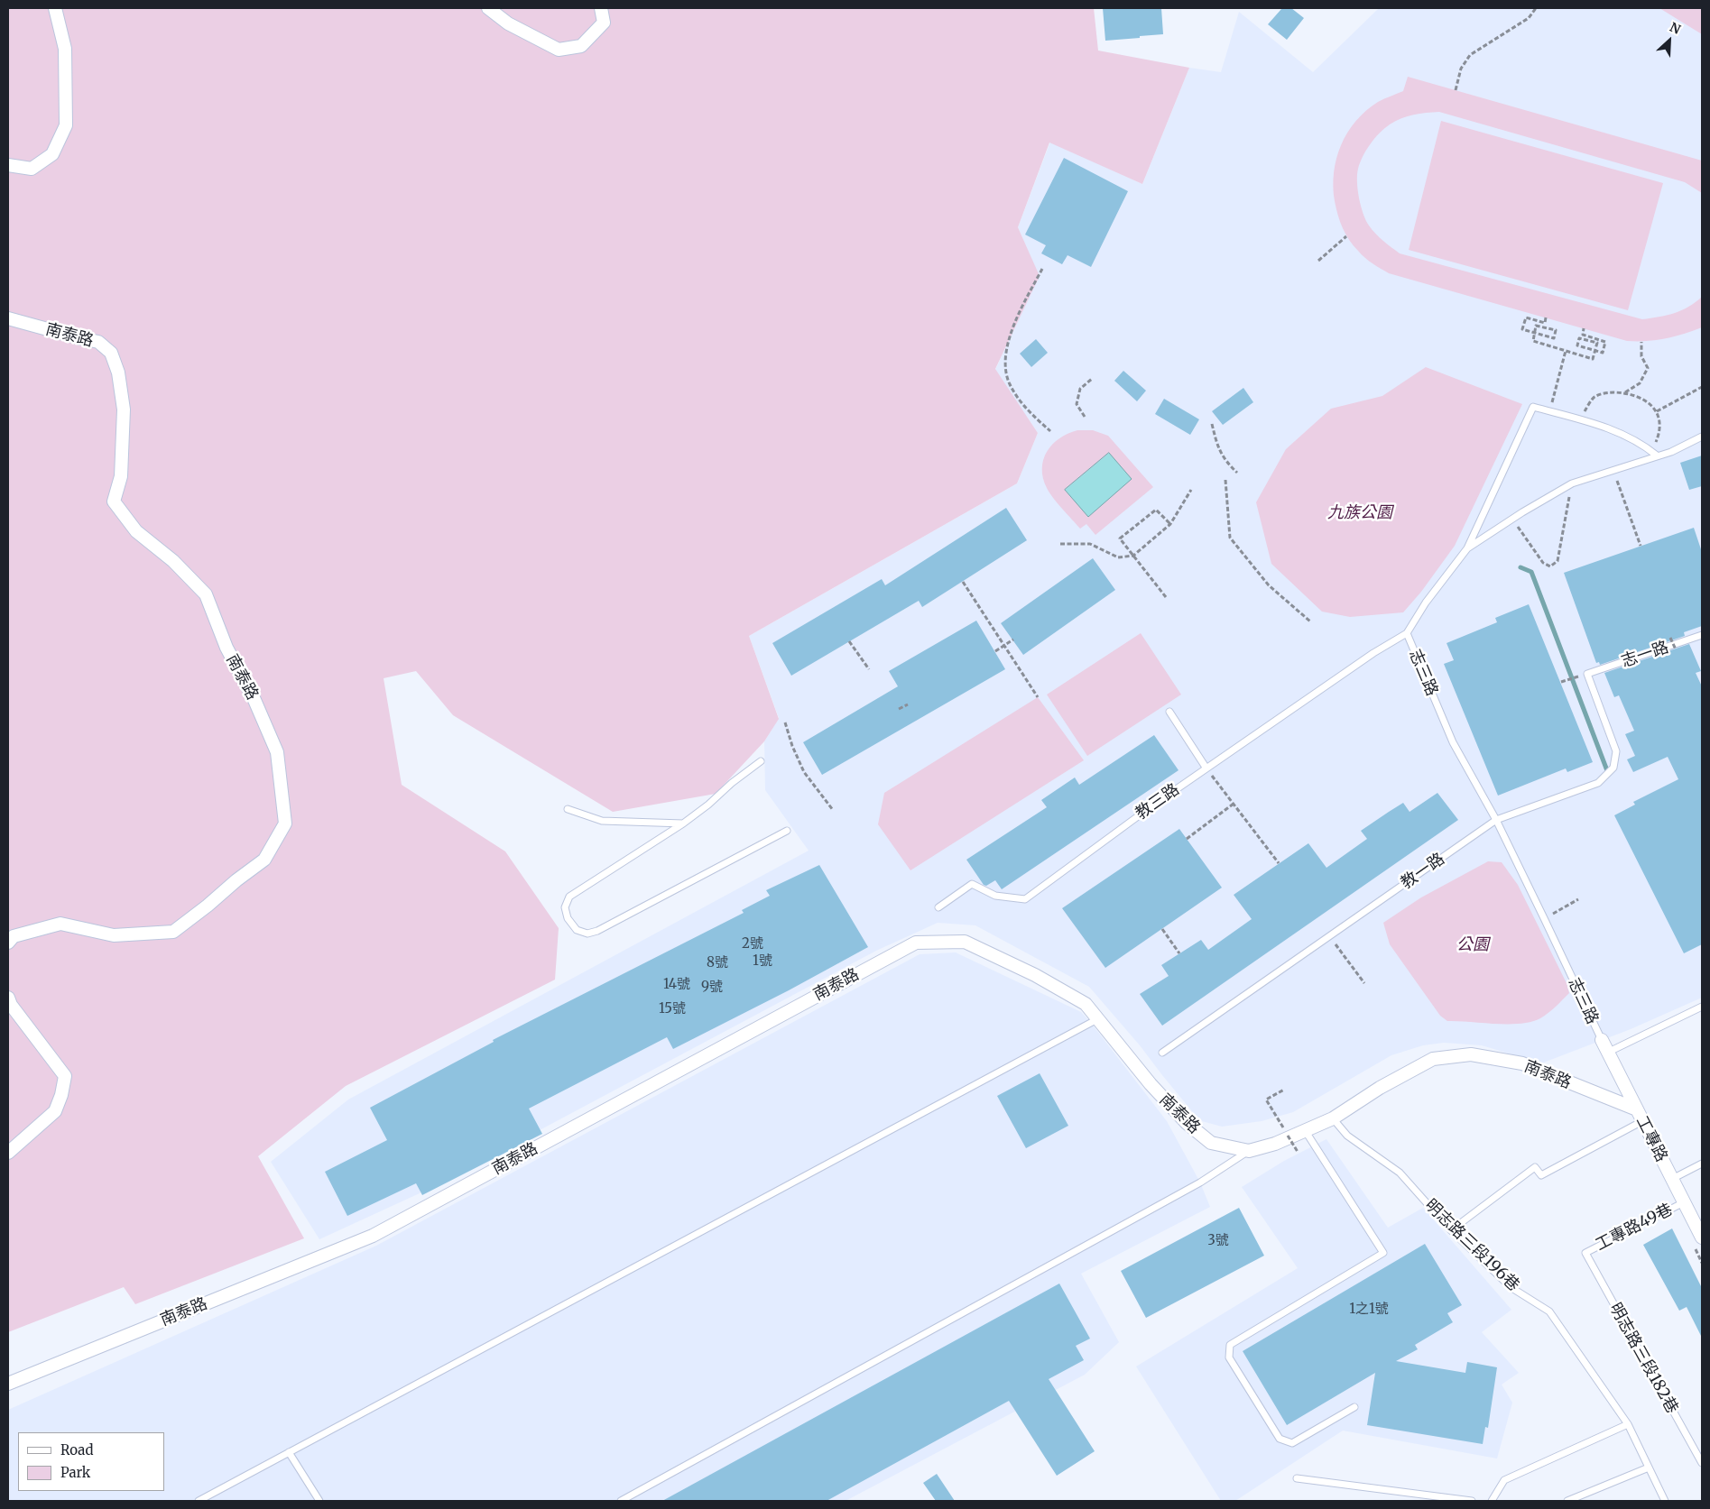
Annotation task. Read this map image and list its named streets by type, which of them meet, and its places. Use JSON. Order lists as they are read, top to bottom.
{
  "streets": {
    "street": ["南泰路", "工專路"],
    "lane": [
      "志一路",
      "志三路",
      "教三路",
      "教一路",
      "工專路49巷",
      "明志路三段196巷",
      "明志路三段182巷"
    ]
  },
  "crossings": [
    ["南泰路", "工專路"],
    ["南泰路", "明志路三段196巷"],
    ["志一路", "教一路"],
    ["志三路", "教三路"],
    ["志三路", "教一路"],
    ["志三路", "工專路"],
    ["工專路", "工專路49巷"],
    ["工專路49巷", "明志路三段182巷"]
  ],
  "parks": ["九族公園", "公園"],
  "house_numbers": [
    "2號",
    "1號",
    "8號",
    "14號",
    "9號",
    "15號",
    "3號",
    "1之1號"
  ],
  "legend": ["Road", "Park"],
  "north": "top right"
}
